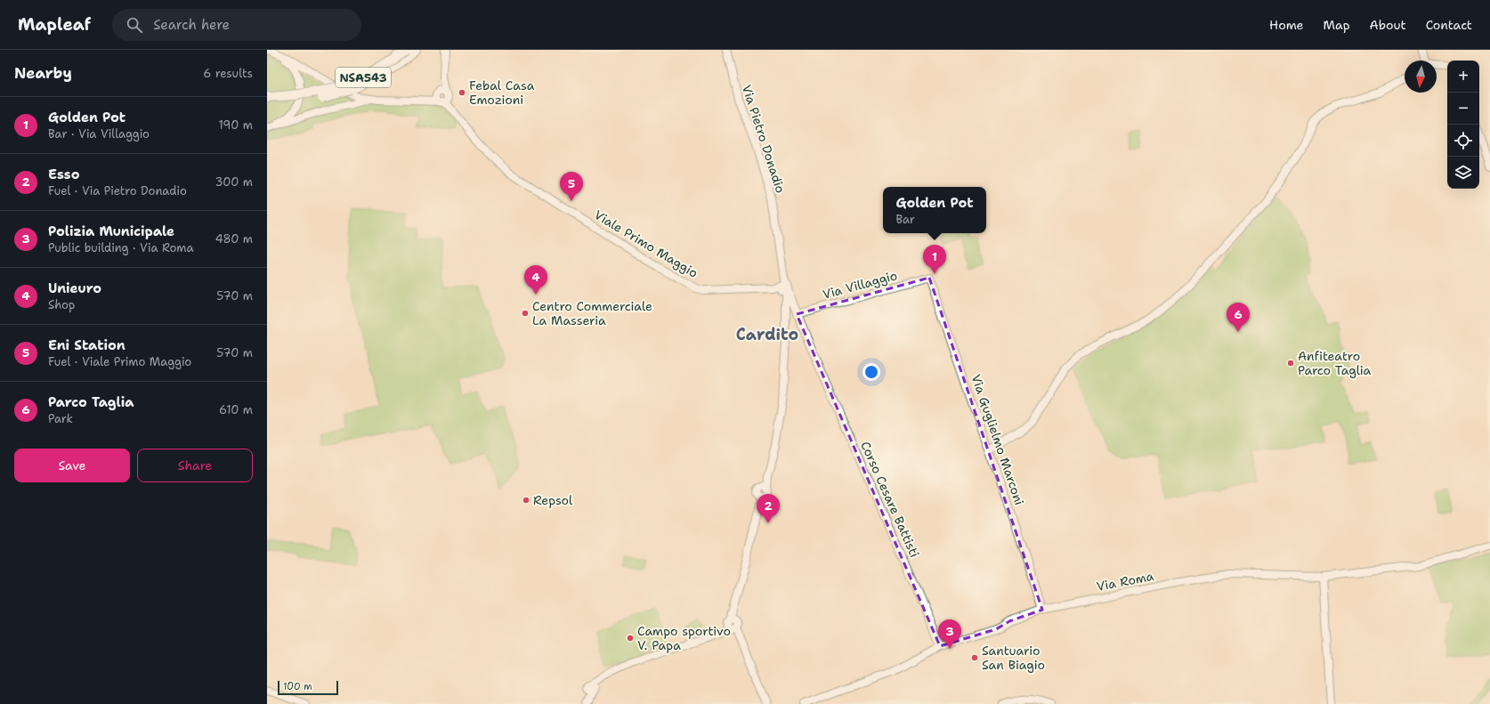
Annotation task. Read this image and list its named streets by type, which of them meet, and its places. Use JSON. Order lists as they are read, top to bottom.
{
  "streets": {
    "highway": ["NSA543"],
    "street": [
      "Via Pietro Donadio",
      "Viale Primo Maggio",
      "Via Villaggio",
      "Via Guglielmo Marconi",
      "Corso Cesare Battisti",
      "Via Roma"
    ]
  },
  "crossings": [
    ["Via Pietro Donadio", "Viale Primo Maggio"],
    ["Via Pietro Donadio", "Corso Cesare Battisti"],
    ["Viale Primo Maggio", "Corso Cesare Battisti"],
    ["Via Villaggio", "Via Guglielmo Marconi"],
    ["Via Villaggio", "Corso Cesare Battisti"],
    ["Via Guglielmo Marconi", "Via Roma"],
    ["Corso Cesare Battisti", "Via Roma"]
  ],
  "districts": ["Cardito"],
  "places": [
    "Febal Casa Emozioni",
    "Centro Commerciale La Masseria",
    "Anfiteatro Parco Taglia",
    "Repsol",
    "Campo sportivo V. Papa",
    "Santuario San Biagio"
  ],
  "scale_bar": "100 m",
  "north": "bottom",
  "page": {
    "header": "Mapleaf",
    "search": "Search here",
    "nav": [
      "Home",
      "Map",
      "About",
      "Contact"
    ],
    "heading": ["Nearby", "6 results"],
    "map_buttons": ["+", "−"],
    "list": [
      {
        "mark": "1",
        "name": "Golden Pot",
        "note": "Bar · Via Villaggio",
        "value": "190 m"
      },
      {
        "mark": "2",
        "name": "Esso",
        "note": "Fuel · Via Pietro Donadio",
        "value": "300 m"
      },
      {
        "mark": "3",
        "name": "Polizia Municipale",
        "note": "Public building · Via Roma",
        "value": "480 m"
      },
      {
        "mark": "4",
        "name": "Unieuro",
        "note": "Shop",
        "value": "570 m"
      },
      {
        "mark": "5",
        "name": "Eni Station",
        "note": "Fuel · Viale Primo Maggio",
        "value": "570 m"
      },
      {
        "mark": "6",
        "name": "Parco Taglia",
        "note": "Park",
        "value": "610 m"
      }
    ],
    "pins": [
      "5",
      "1",
      "4",
      "6",
      "2",
      "3"
    ],
    "popup": ["Golden Pot", "Bar"],
    "buttons": ["Save", "Share"],
    "scale": "100 m"
  }
}
